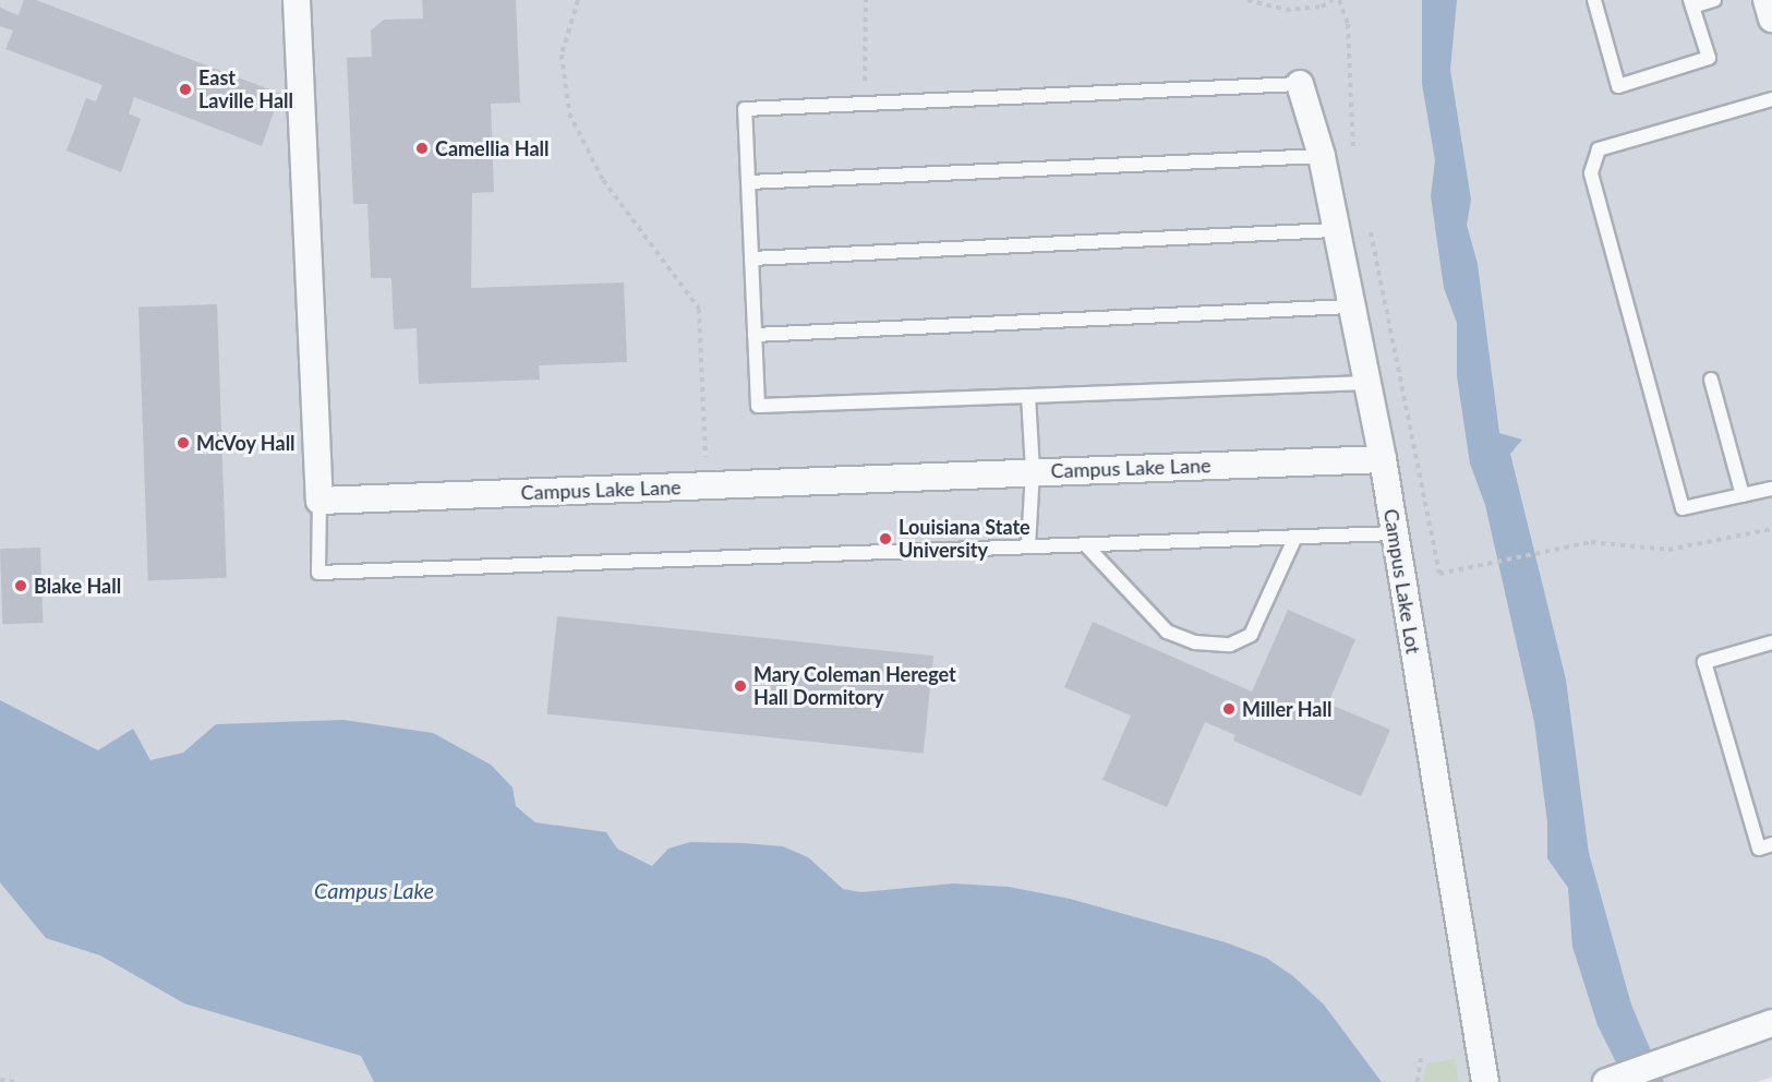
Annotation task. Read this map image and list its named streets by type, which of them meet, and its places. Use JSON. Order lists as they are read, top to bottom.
{
  "streets": {
    "street": ["Campus Lake Lane", "Campus Lake Lot"]
  },
  "crossings": [
    ["Campus Lake Lane", "Campus Lake Lot"]
  ],
  "water": ["Campus Lake"],
  "places": [
    "East Laville Hall",
    "Camellia Hall",
    "McVoy Hall",
    "Louisiana State University",
    "Blake Hall",
    "Mary Coleman Hereget Hall Dormitory",
    "Miller Hall"
  ]
}
